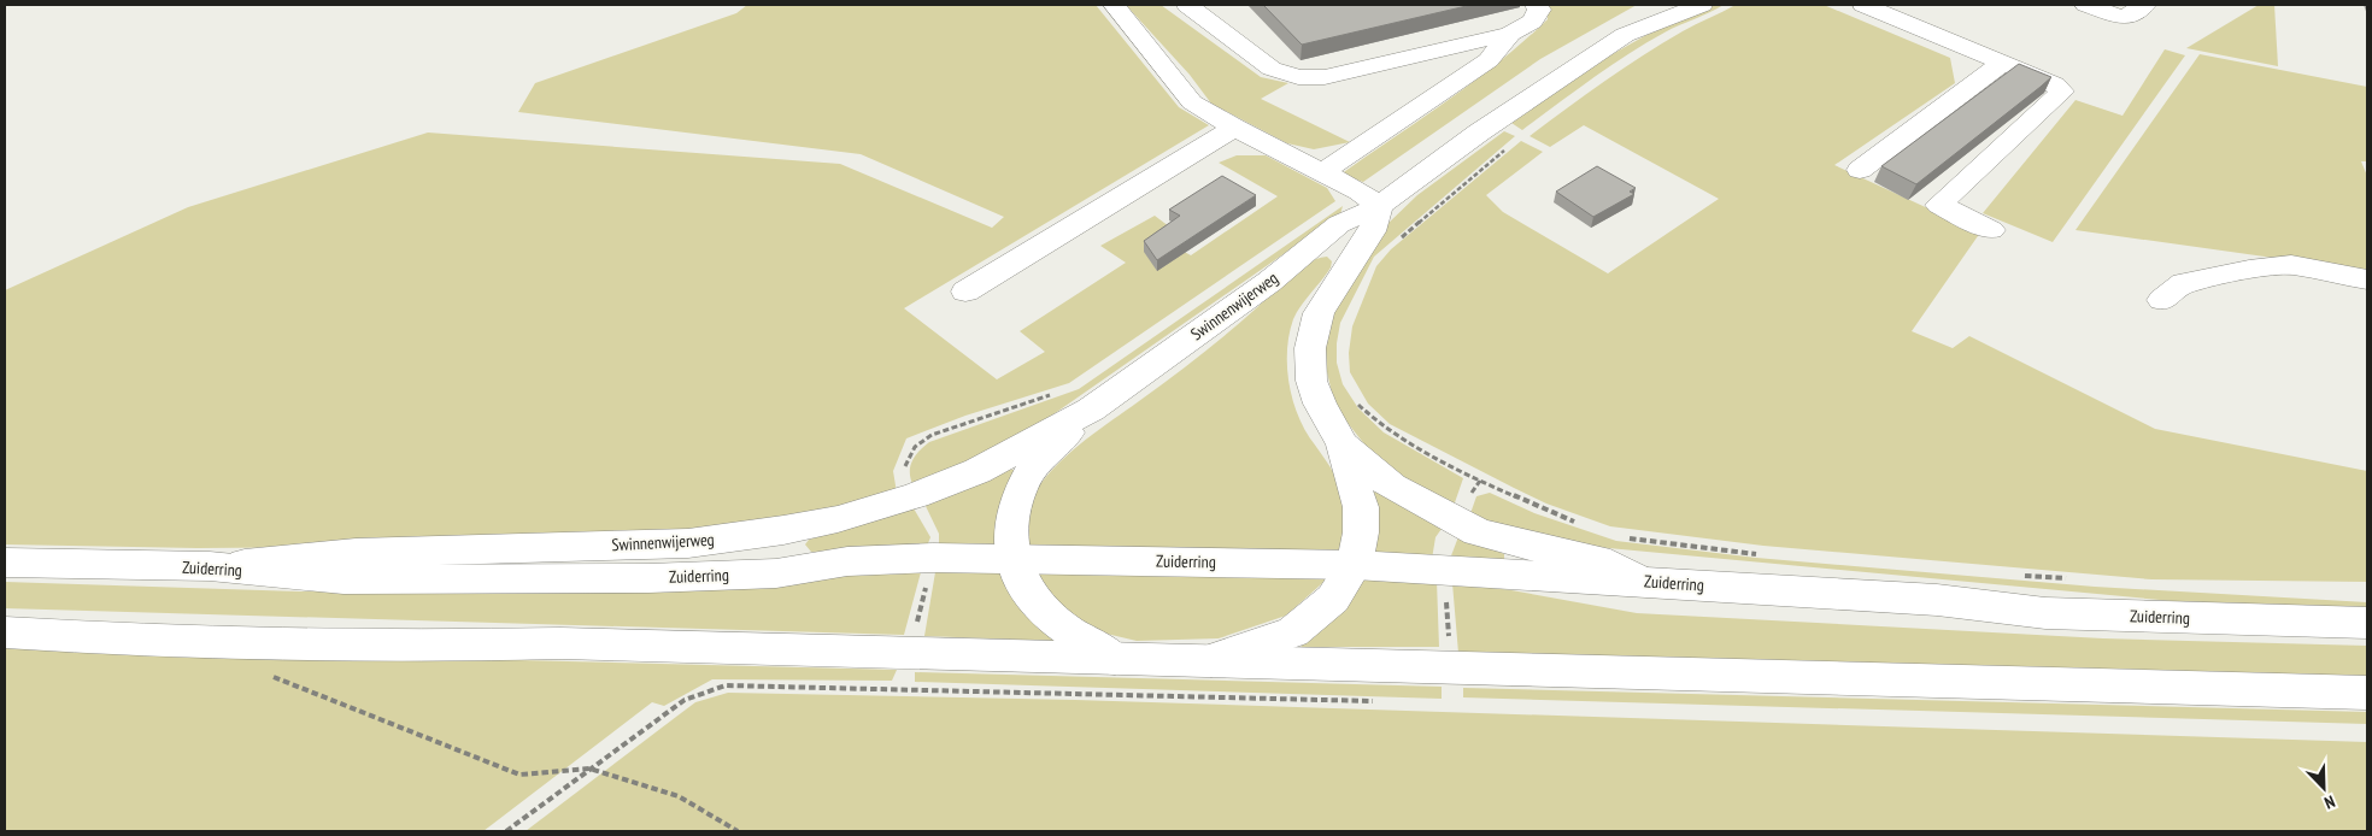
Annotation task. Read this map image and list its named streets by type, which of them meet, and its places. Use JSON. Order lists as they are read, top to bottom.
{
  "streets": {
    "main road": ["Swinnenwijerweg", "Zuiderring"]
  },
  "crossings": [
    ["Swinnenwijerweg", "Zuiderring"]
  ],
  "north": "bottom right"
}
